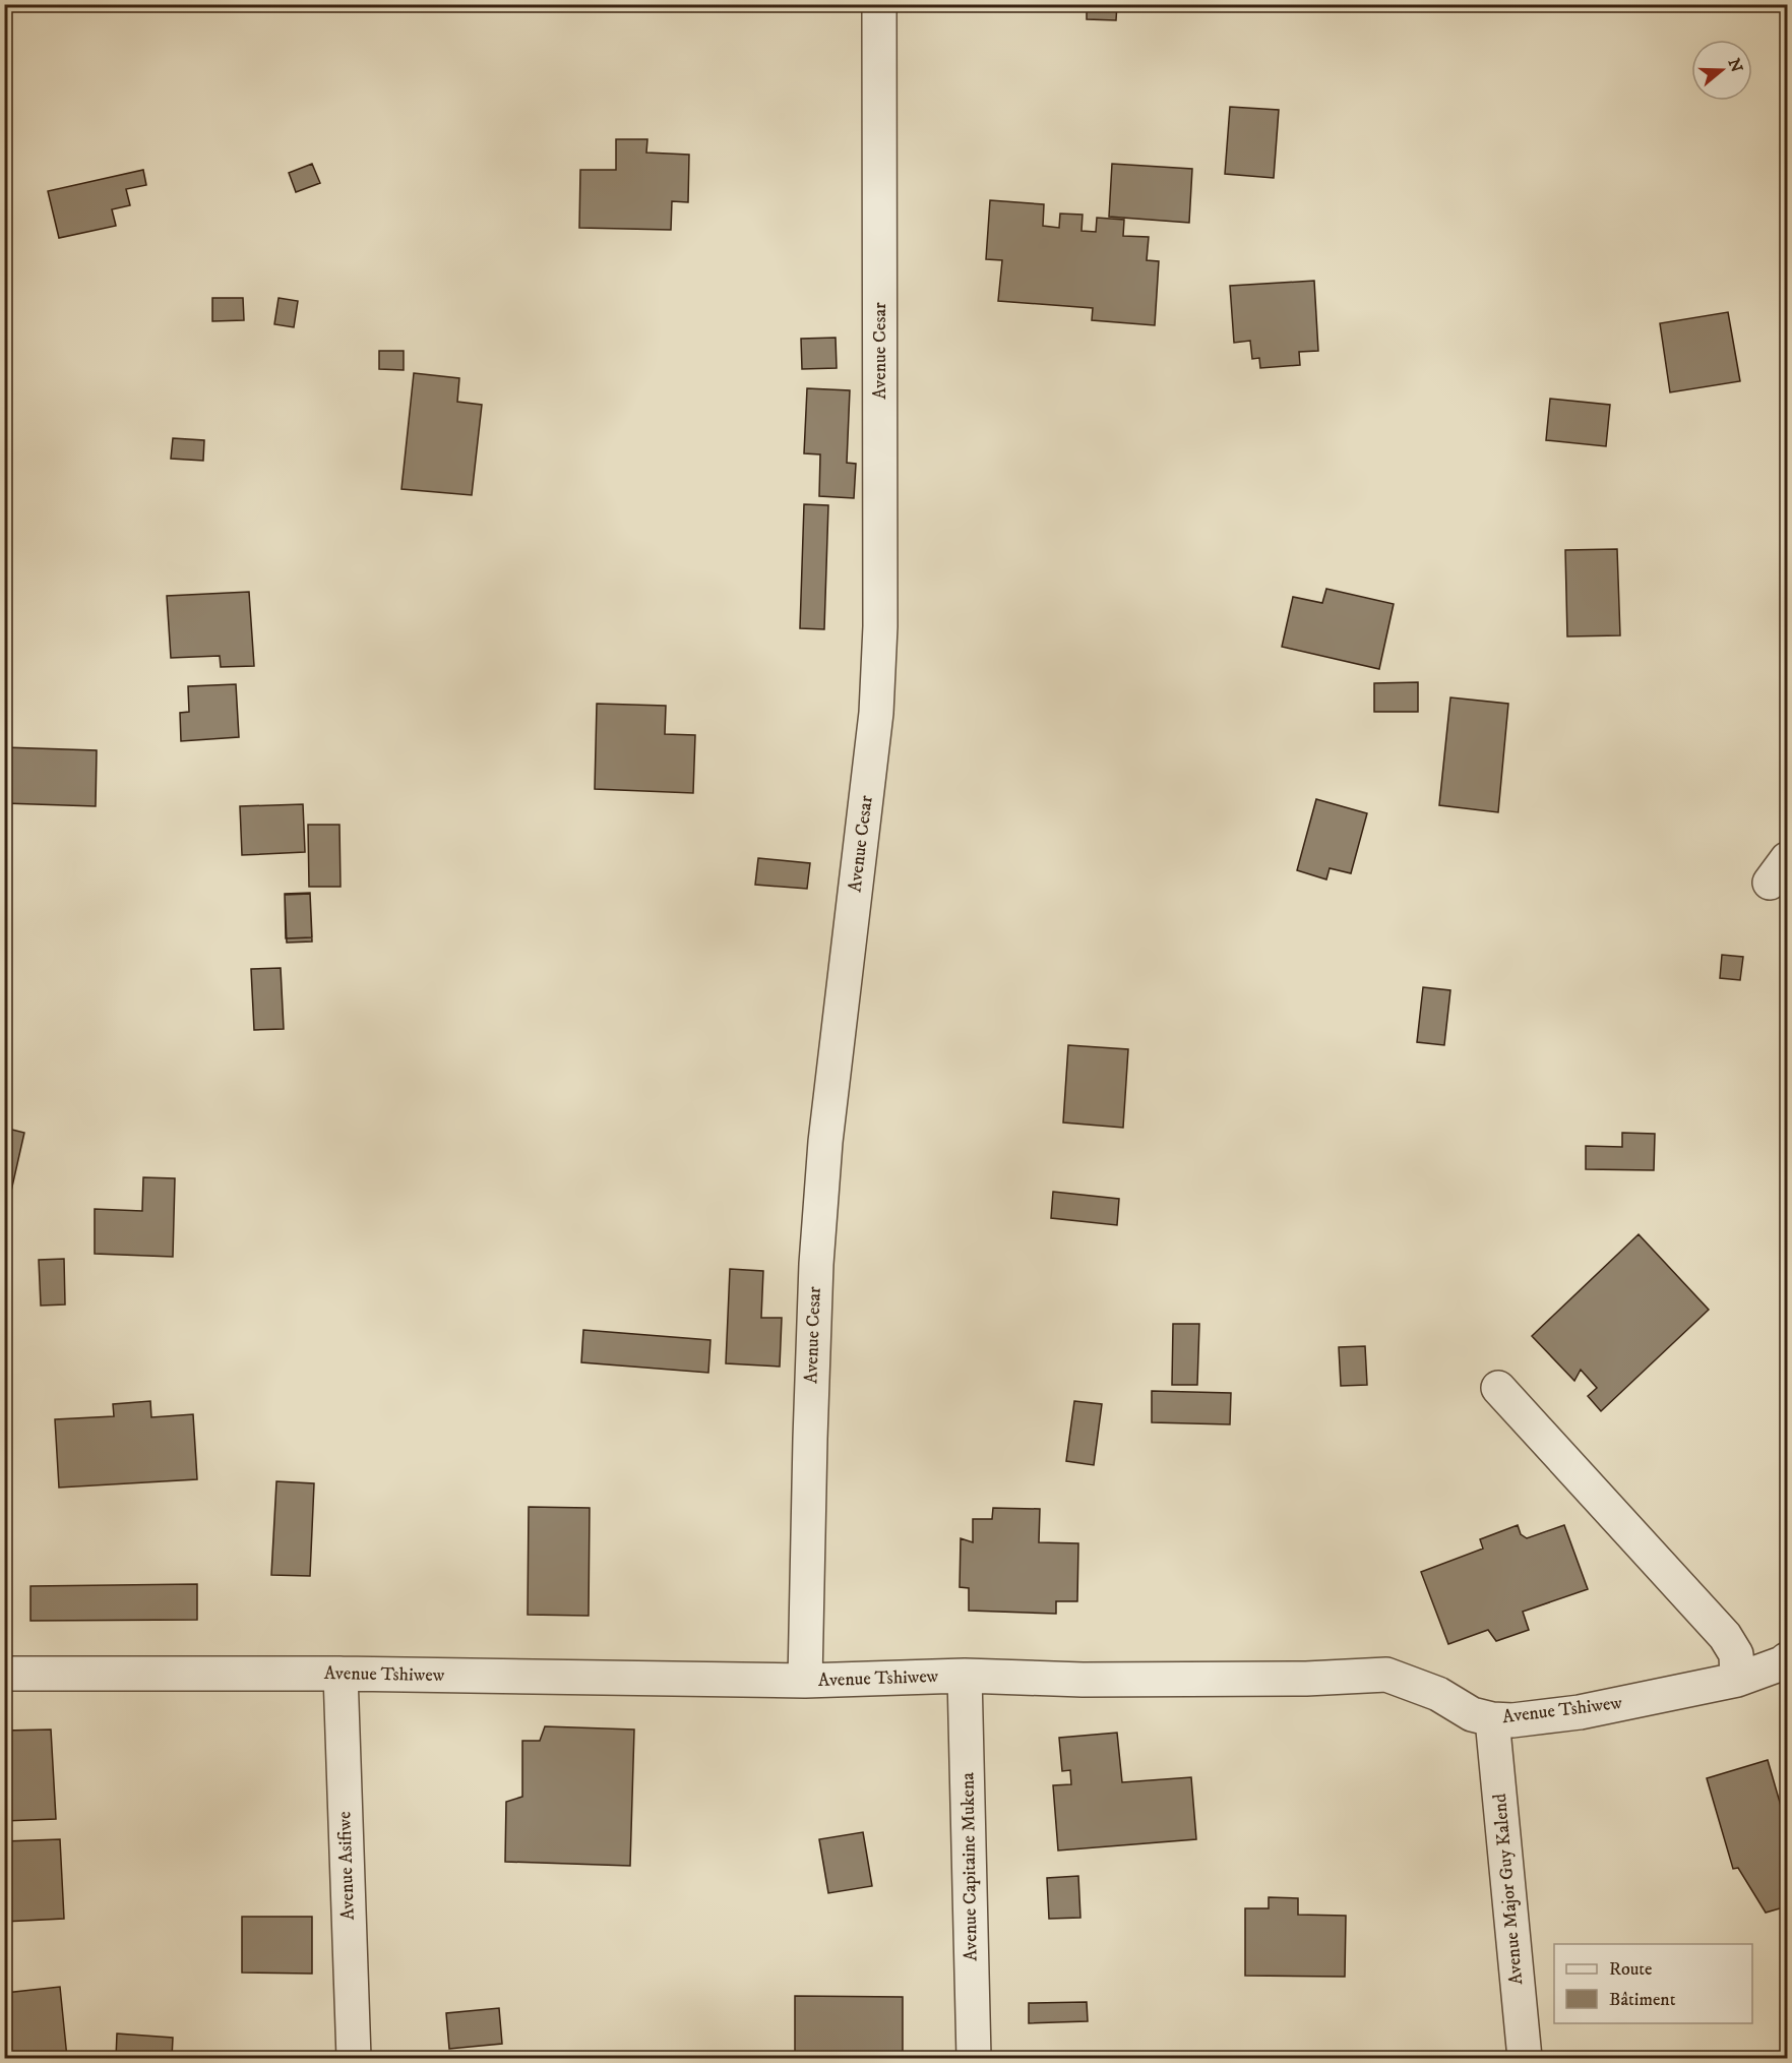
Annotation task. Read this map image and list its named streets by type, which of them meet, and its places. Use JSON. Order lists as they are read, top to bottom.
{
  "streets": {
    "street": [
      "Avenue Cesar",
      "Avenue Tshiwew",
      "Avenue Asifiwe",
      "Avenue Capitaine Mukena",
      "Avenue Major Guy Kalend"
    ]
  },
  "crossings": [
    ["Avenue Cesar", "Avenue Tshiwew"],
    ["Avenue Tshiwew", "Avenue Asifiwe"],
    ["Avenue Tshiwew", "Avenue Capitaine Mukena"],
    ["Avenue Tshiwew", "Avenue Major Guy Kalend"]
  ],
  "legend": ["Route", "Bâtiment"],
  "north": "right"
}
